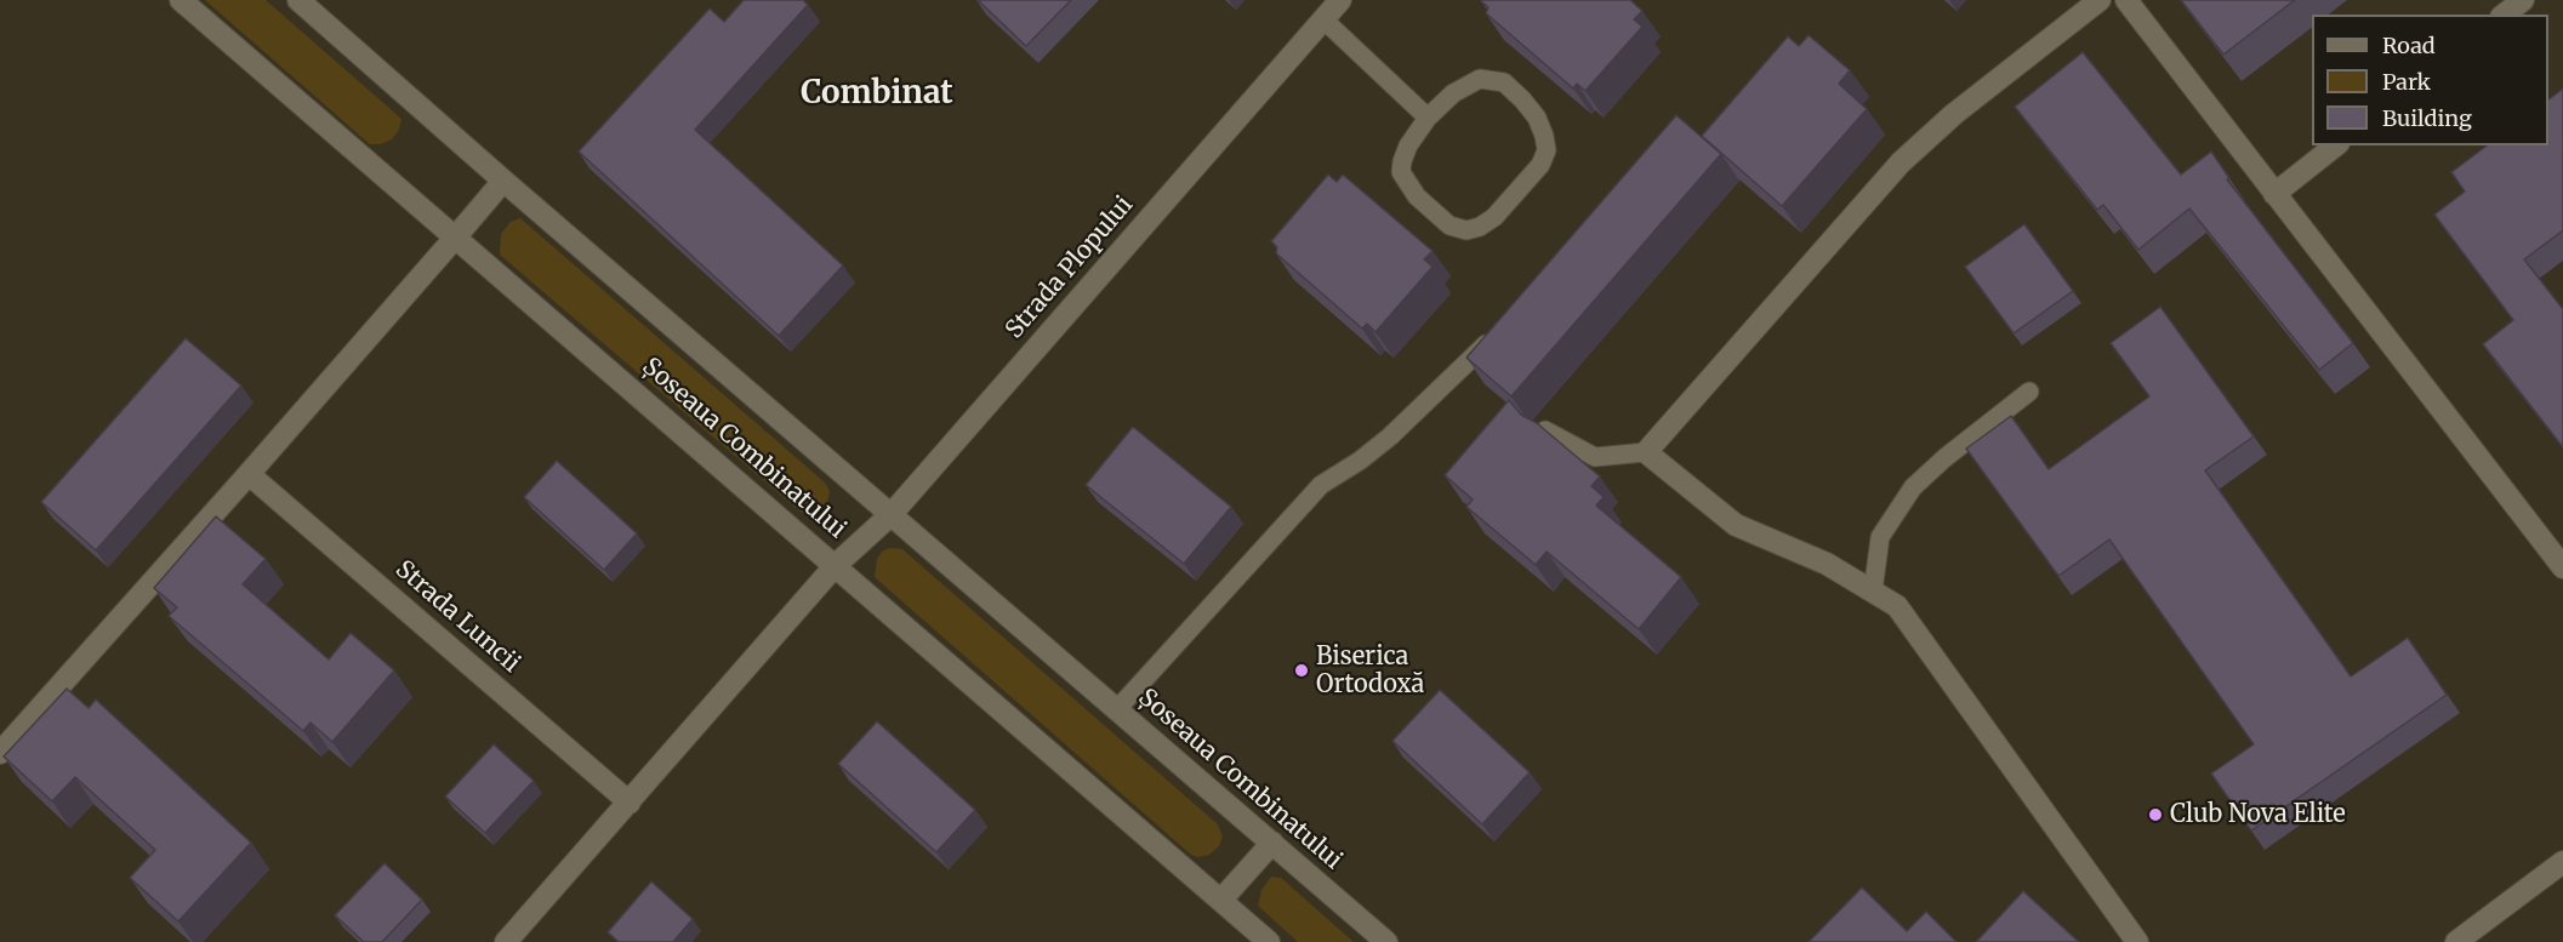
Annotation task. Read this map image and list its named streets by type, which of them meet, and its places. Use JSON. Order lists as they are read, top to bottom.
{
  "streets": {
    "street": ["Strada Plopului", "Șoseaua Combinatului", "Strada Luncii"]
  },
  "crossings": [
    ["Strada Plopului", "Șoseaua Combinatului"]
  ],
  "districts": ["Combinat"],
  "places": ["Biserica Ortodoxă", "Club Nova Elite"],
  "legend": ["Road", "Park", "Building"]
}
